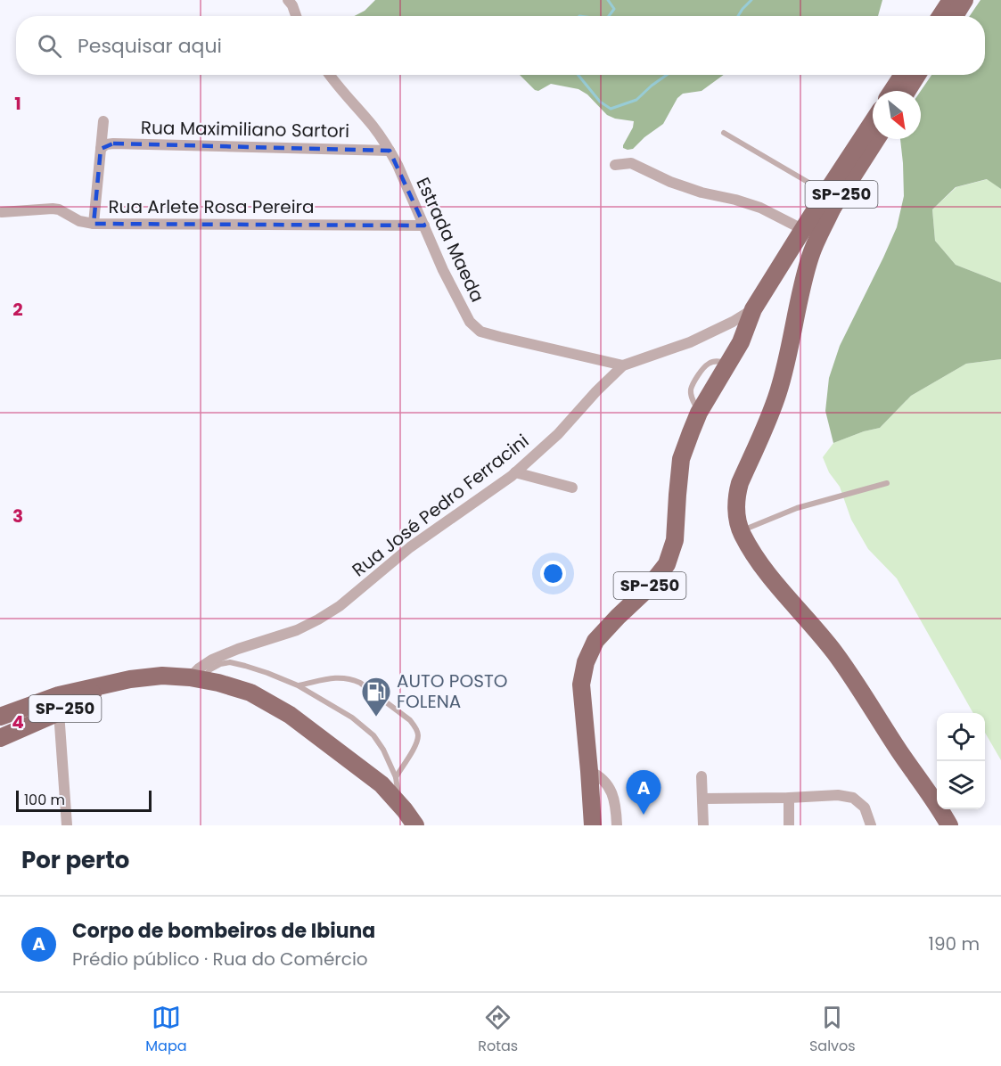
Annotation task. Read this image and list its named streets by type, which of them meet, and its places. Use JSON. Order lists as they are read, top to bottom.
{
  "streets": {
    "main road": ["SP-250"],
    "street": [
      "Rua Maximiliano Sartori",
      "Rua Arlete Rosa Pereira",
      "Estrada Maeda",
      "Rua José Pedro Ferracini"
    ]
  },
  "crossings": [
    ["Rua Maximiliano Sartori", "Estrada Maeda"],
    ["SP-250", "Rua José Pedro Ferracini"],
    ["Rua Arlete Rosa Pereira", "Estrada Maeda"],
    ["Estrada Maeda", "Rua José Pedro Ferracini"]
  ],
  "places": {
    "fuel station": ["AUTO POSTO FOLENA"]
  },
  "scale_bar": "100 m",
  "north": "bottom right",
  "page": {
    "search": "Pesquisar aqui",
    "pins": "A",
    "scale": "100 m",
    "heading": "Por perto",
    "list": [
      {
        "mark": "A",
        "name": "Corpo de bombeiros de Ibiuna",
        "note": "Prédio público · Rua do Comércio",
        "value": "190 m"
      }
    ],
    "nav": ["Mapa", "Rotas", "Salvos"]
  },
  "grid": {
    "rows": [
      "1",
      "2",
      "3",
      "4"
    ]
  }
}
